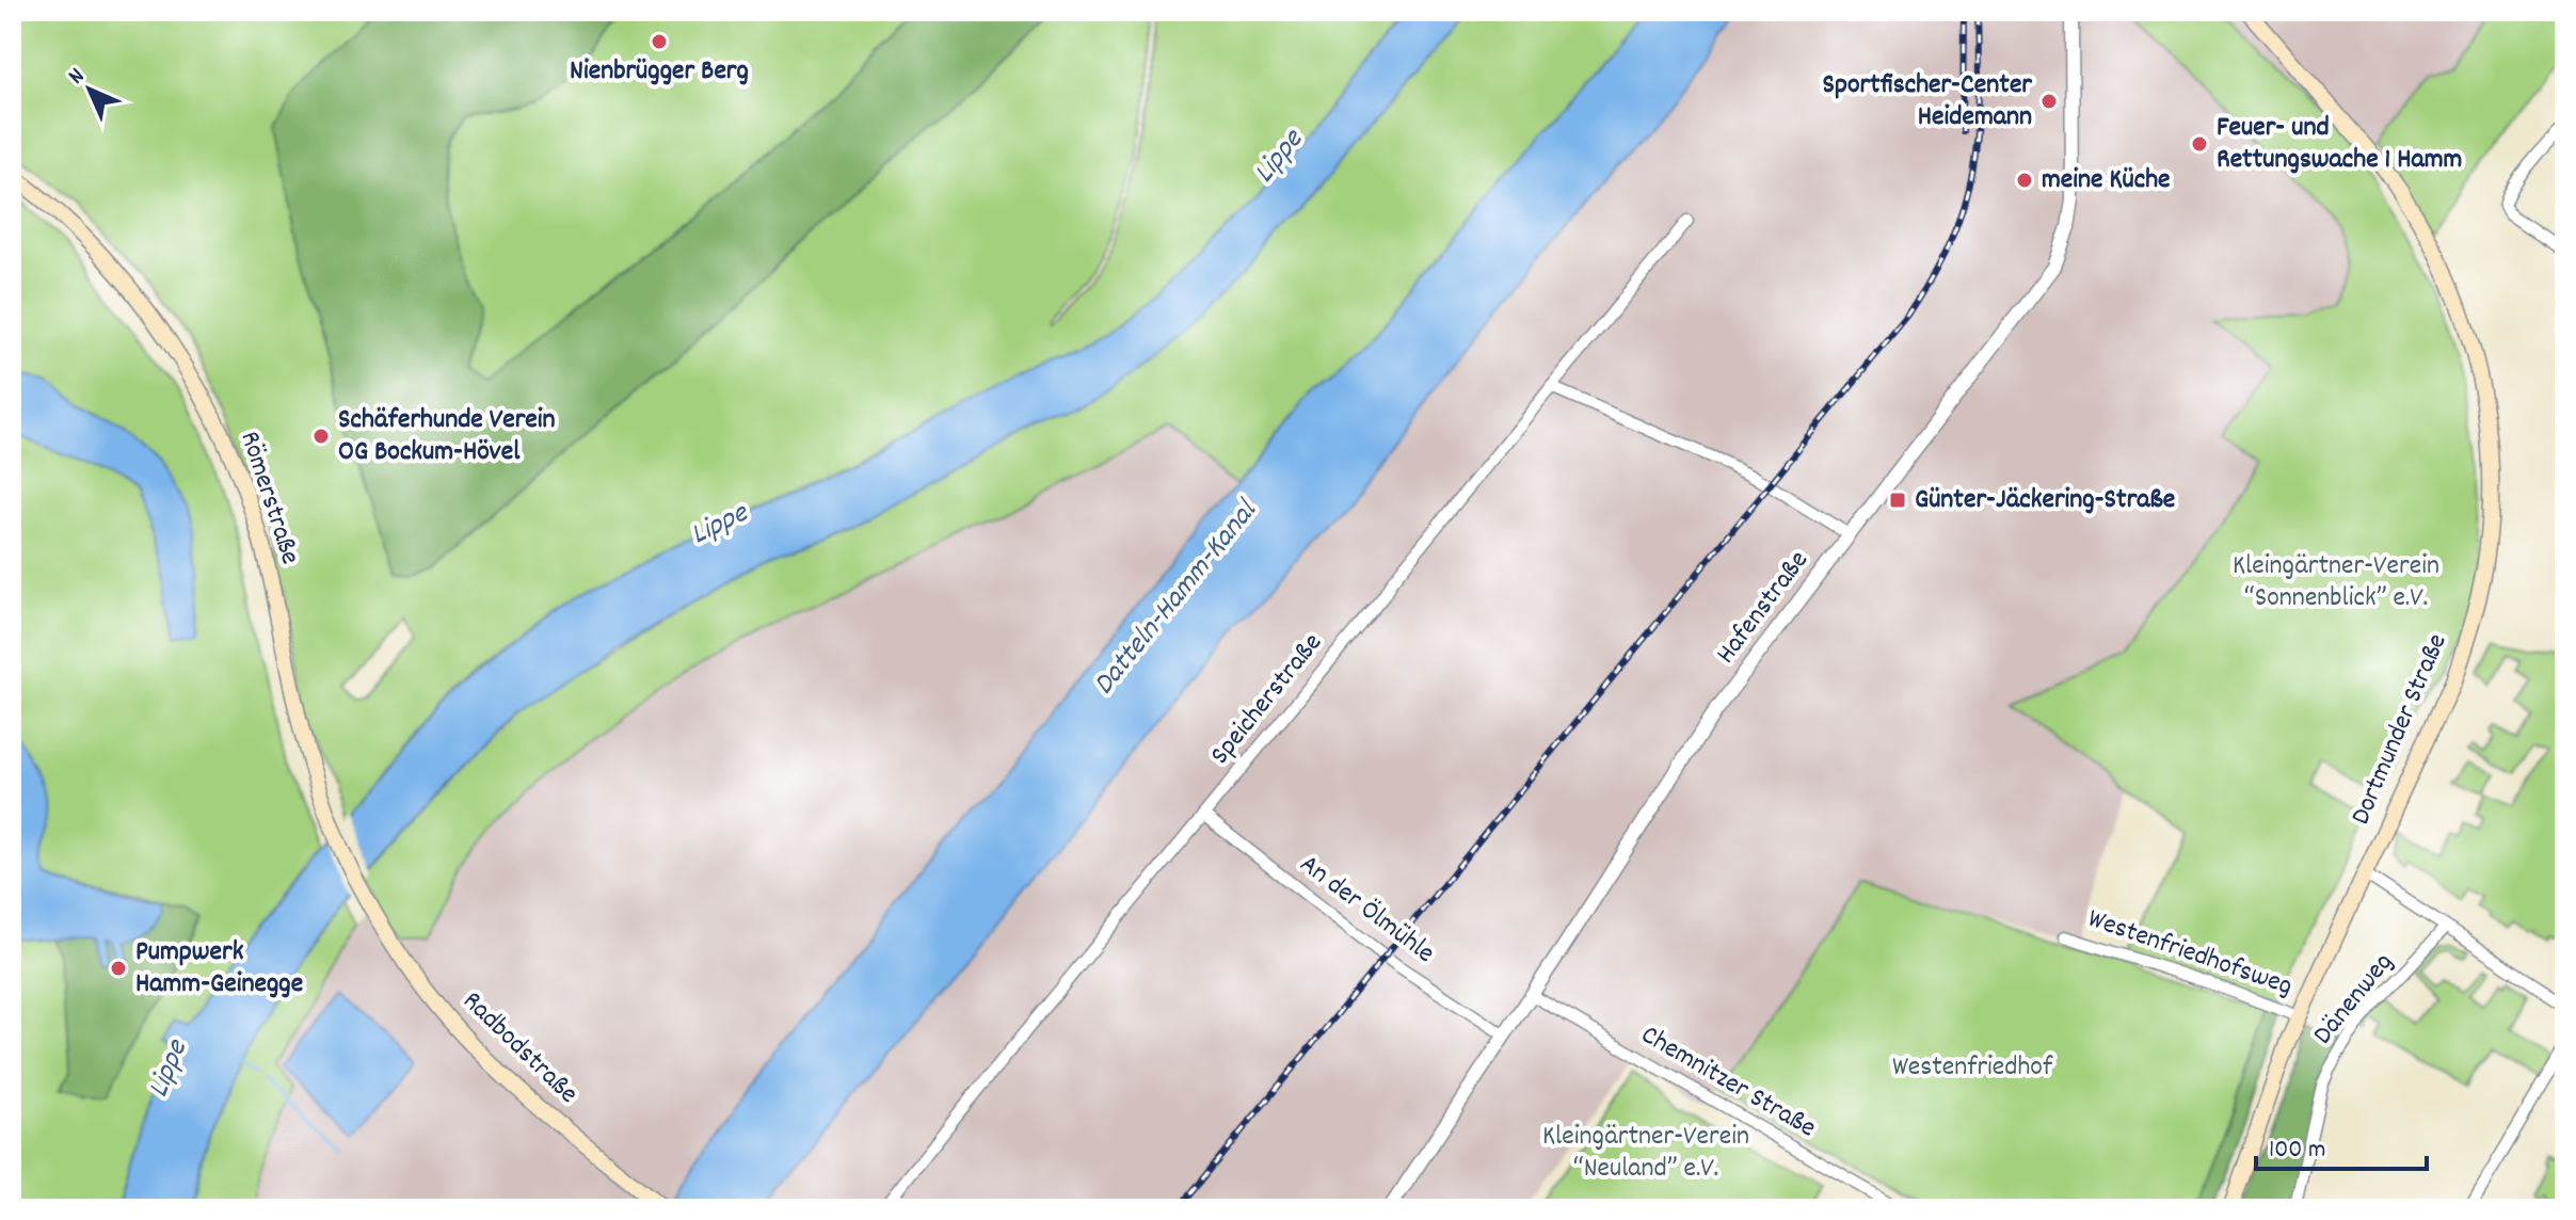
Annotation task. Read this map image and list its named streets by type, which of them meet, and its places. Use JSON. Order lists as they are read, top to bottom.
{
  "streets": {
    "main road": ["Römerstraße", "Dortmunder Straße", "Radbodstraße"],
    "street": [
      "Hafenstraße",
      "Speicherstraße",
      "An der Ölmühle",
      "Westenfriedhofsweg",
      "Dänenweg",
      "Chemnitzer Straße"
    ]
  },
  "crossings": [
    ["Römerstraße", "Radbodstraße"],
    ["Hafenstraße", "An der Ölmühle"],
    ["Hafenstraße", "Chemnitzer Straße"],
    ["Speicherstraße", "An der Ölmühle"],
    ["Dortmunder Straße", "Westenfriedhofsweg"]
  ],
  "water": ["Lippe", "Datteln-Hamm-Kanal"],
  "parks": ["Kleingärtner-Verein “Sonnenblick” e.V.", "Westenfriedhof", "Kleingärtner-Verein “Neuland” e.V."],
  "places": {
    "other": [
      "Nienbrügger Berg",
      "Sportfischer-Center Heidemann",
      "Feuer- und Rettungswache 1 Hamm",
      "meine Küche",
      "Schäferhunde Verein OG Bockum-Hövel",
      "Pumpwerk Hamm-Geinegge"
    ],
    "transit": ["Günter-Jäckering-Straße"]
  },
  "scale_bar": "100 m",
  "north": "top left"
}
